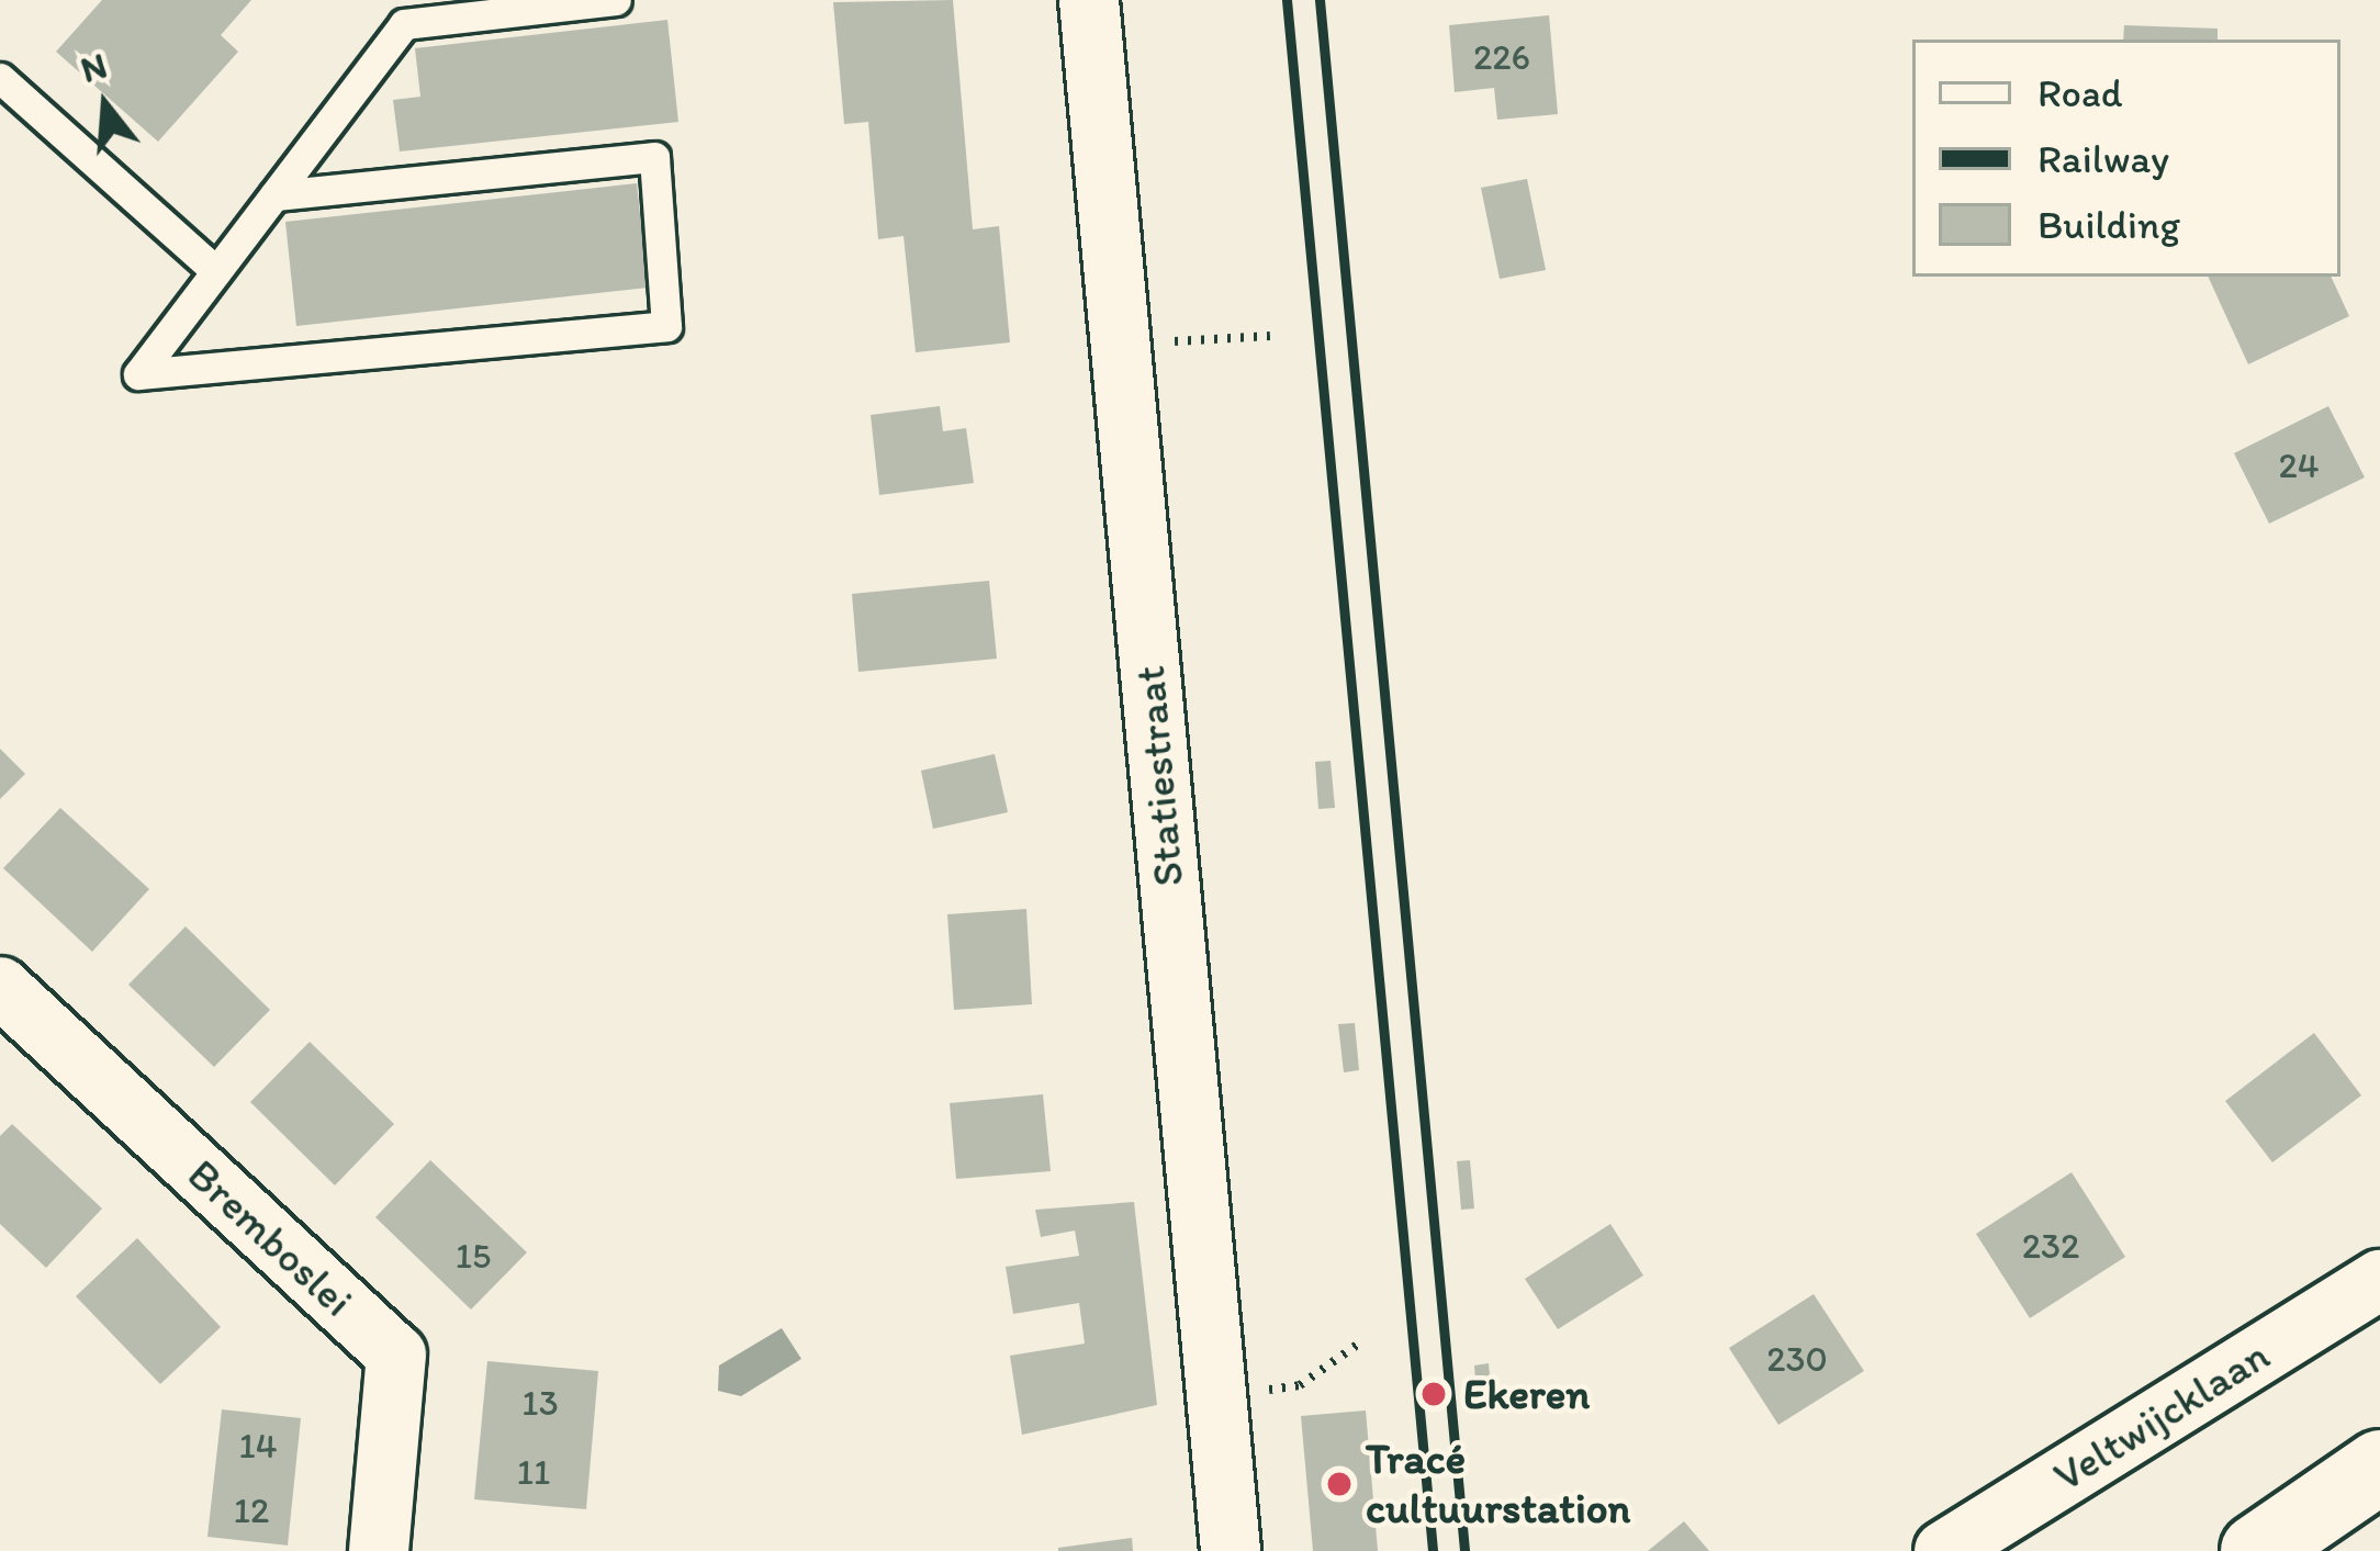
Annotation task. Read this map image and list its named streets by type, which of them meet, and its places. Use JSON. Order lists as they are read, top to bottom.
{
  "streets": {
    "street": ["Statiestraat", "Bremboslei", "Veltwijcklaan"]
  },
  "places": ["Ekeren", "Tracé cultuurstation"],
  "house_numbers": [
    "226",
    "24",
    "232",
    "15",
    "230",
    "13",
    "14",
    "11",
    "12"
  ],
  "legend": ["Road", "Railway", "Building"],
  "north": "top"
}
